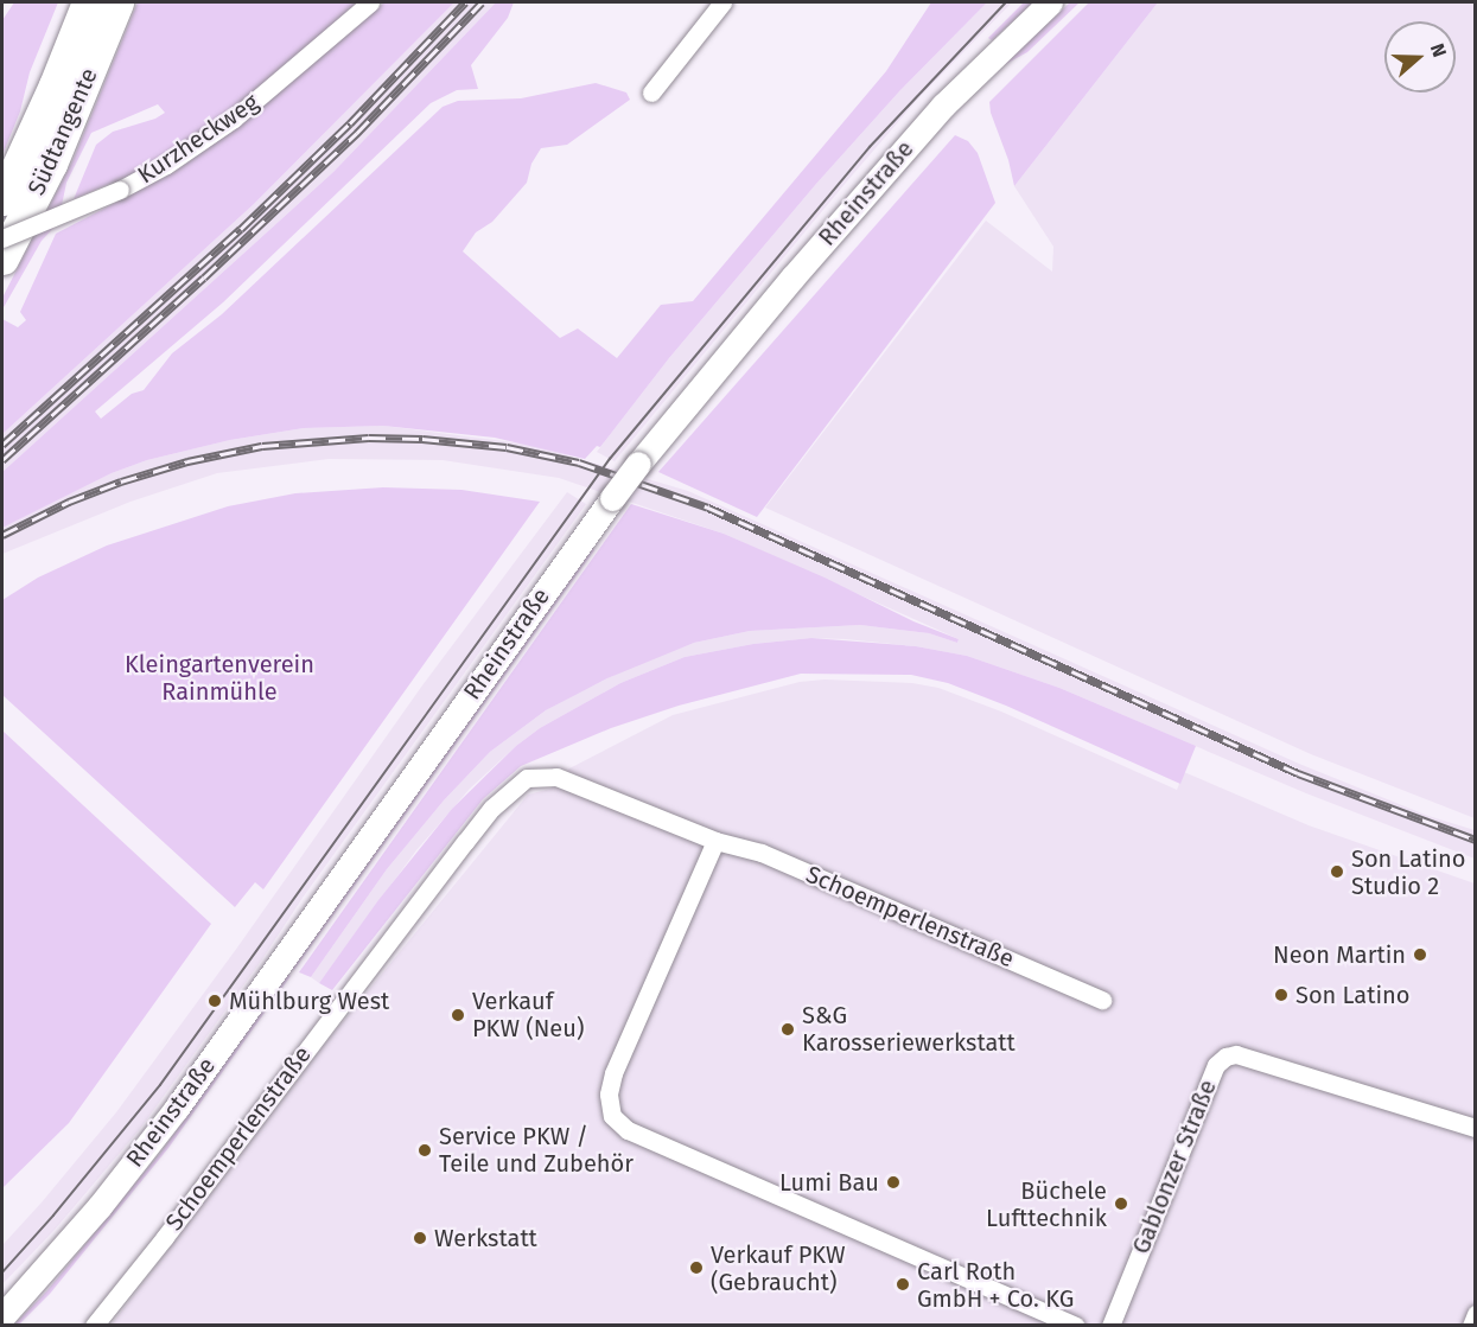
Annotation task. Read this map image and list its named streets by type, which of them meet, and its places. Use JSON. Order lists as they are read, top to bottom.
{
  "streets": {
    "highway": ["Südtangente"],
    "main road": ["Rheinstraße"],
    "street": ["Kurzheckweg", "Schoemperlenstraße", "Gablonzer Straße"]
  },
  "parks": ["Kleingartenverein Rainmühle"],
  "places": [
    "Son Latino Studio 2",
    "Neon Martin",
    "Son Latino",
    "Mühlburg West",
    "Verkauf PKW (Neu)",
    "S&G Karosseriewerkstatt",
    "Service PKW / Teile und Zubehör",
    "Lumi Bau",
    "Büchele Lufttechnik",
    "Werkstatt",
    "Verkauf PKW (Gebraucht)",
    "Carl Roth GmbH + Co. KG"
  ],
  "north": "right"
}
